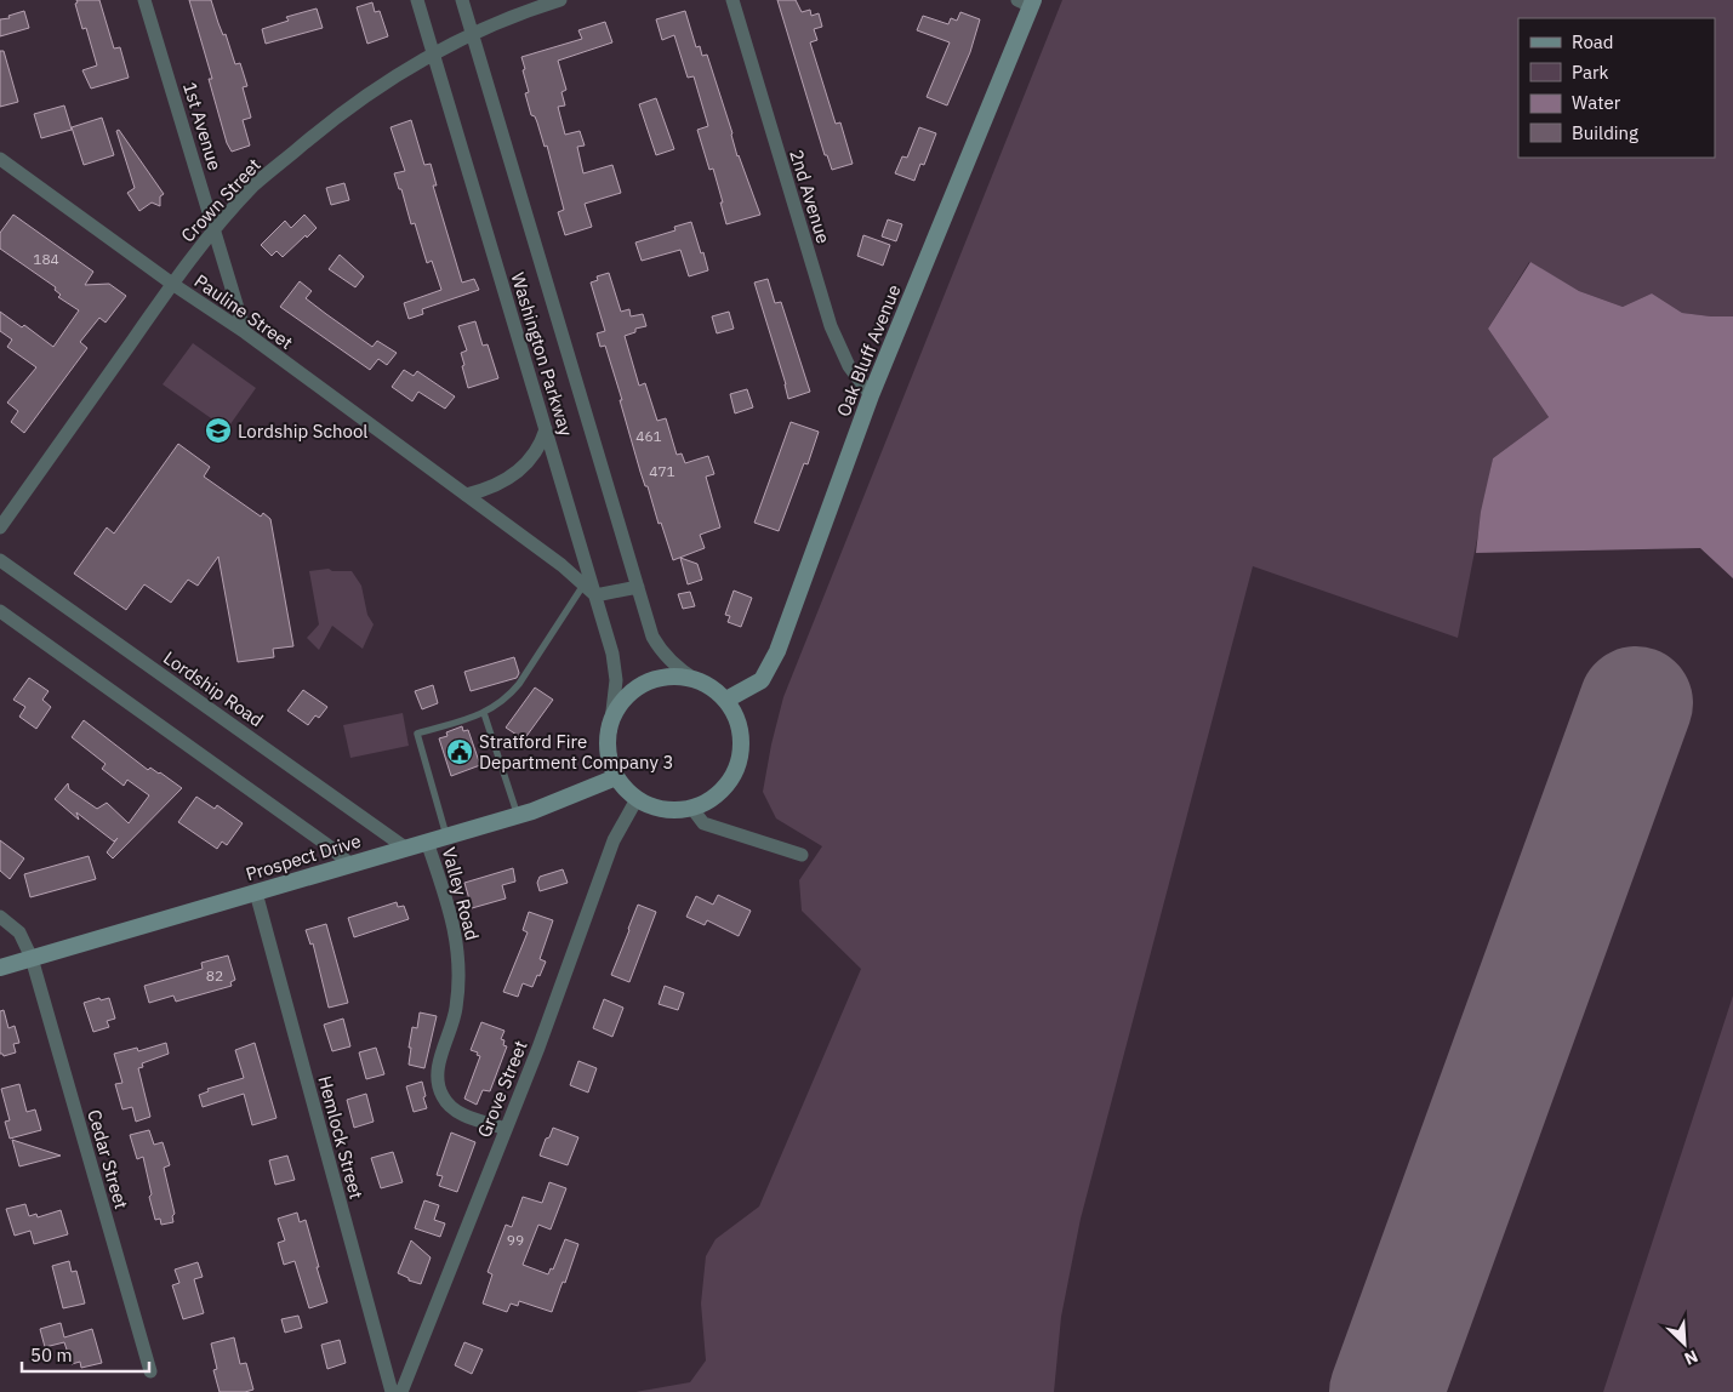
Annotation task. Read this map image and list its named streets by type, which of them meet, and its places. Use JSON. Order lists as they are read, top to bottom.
{
  "streets": {
    "main road": ["Oak Bluff Avenue", "Prospect Drive"],
    "street": [
      "1st Avenue",
      "2nd Avenue",
      "Crown Street",
      "Pauline Street",
      "Washington Parkway",
      "Lordship Road",
      "Valley Road",
      "Grove Street",
      "Hemlock Street",
      "Cedar Street"
    ]
  },
  "crossings": [
    ["1st Avenue", "Crown Street"],
    ["1st Avenue", "Pauline Street"],
    ["2nd Avenue", "Oak Bluff Avenue"],
    ["Crown Street", "Pauline Street"],
    ["Crown Street", "Washington Parkway"],
    ["Pauline Street", "Washington Parkway"],
    ["Oak Bluff Avenue", "Washington Parkway"],
    ["Oak Bluff Avenue", "Prospect Drive"],
    ["Oak Bluff Avenue", "Grove Street"],
    ["Washington Parkway", "Prospect Drive"],
    ["Washington Parkway", "Grove Street"],
    ["Lordship Road", "Prospect Drive"],
    ["Prospect Drive", "Valley Road"],
    ["Prospect Drive", "Grove Street"],
    ["Prospect Drive", "Hemlock Street"],
    ["Prospect Drive", "Cedar Street"],
    ["Valley Road", "Grove Street"]
  ],
  "places": {
    "school or university": ["Lordship School"],
    "public building": ["Stratford Fire Department Company 3"]
  },
  "house_numbers": [
    "184",
    "461",
    "471",
    "82",
    "99"
  ],
  "legend": [
    "Road",
    "Park",
    "Water",
    "Building"
  ],
  "scale_bar": "50 m",
  "north": "bottom right"
}
